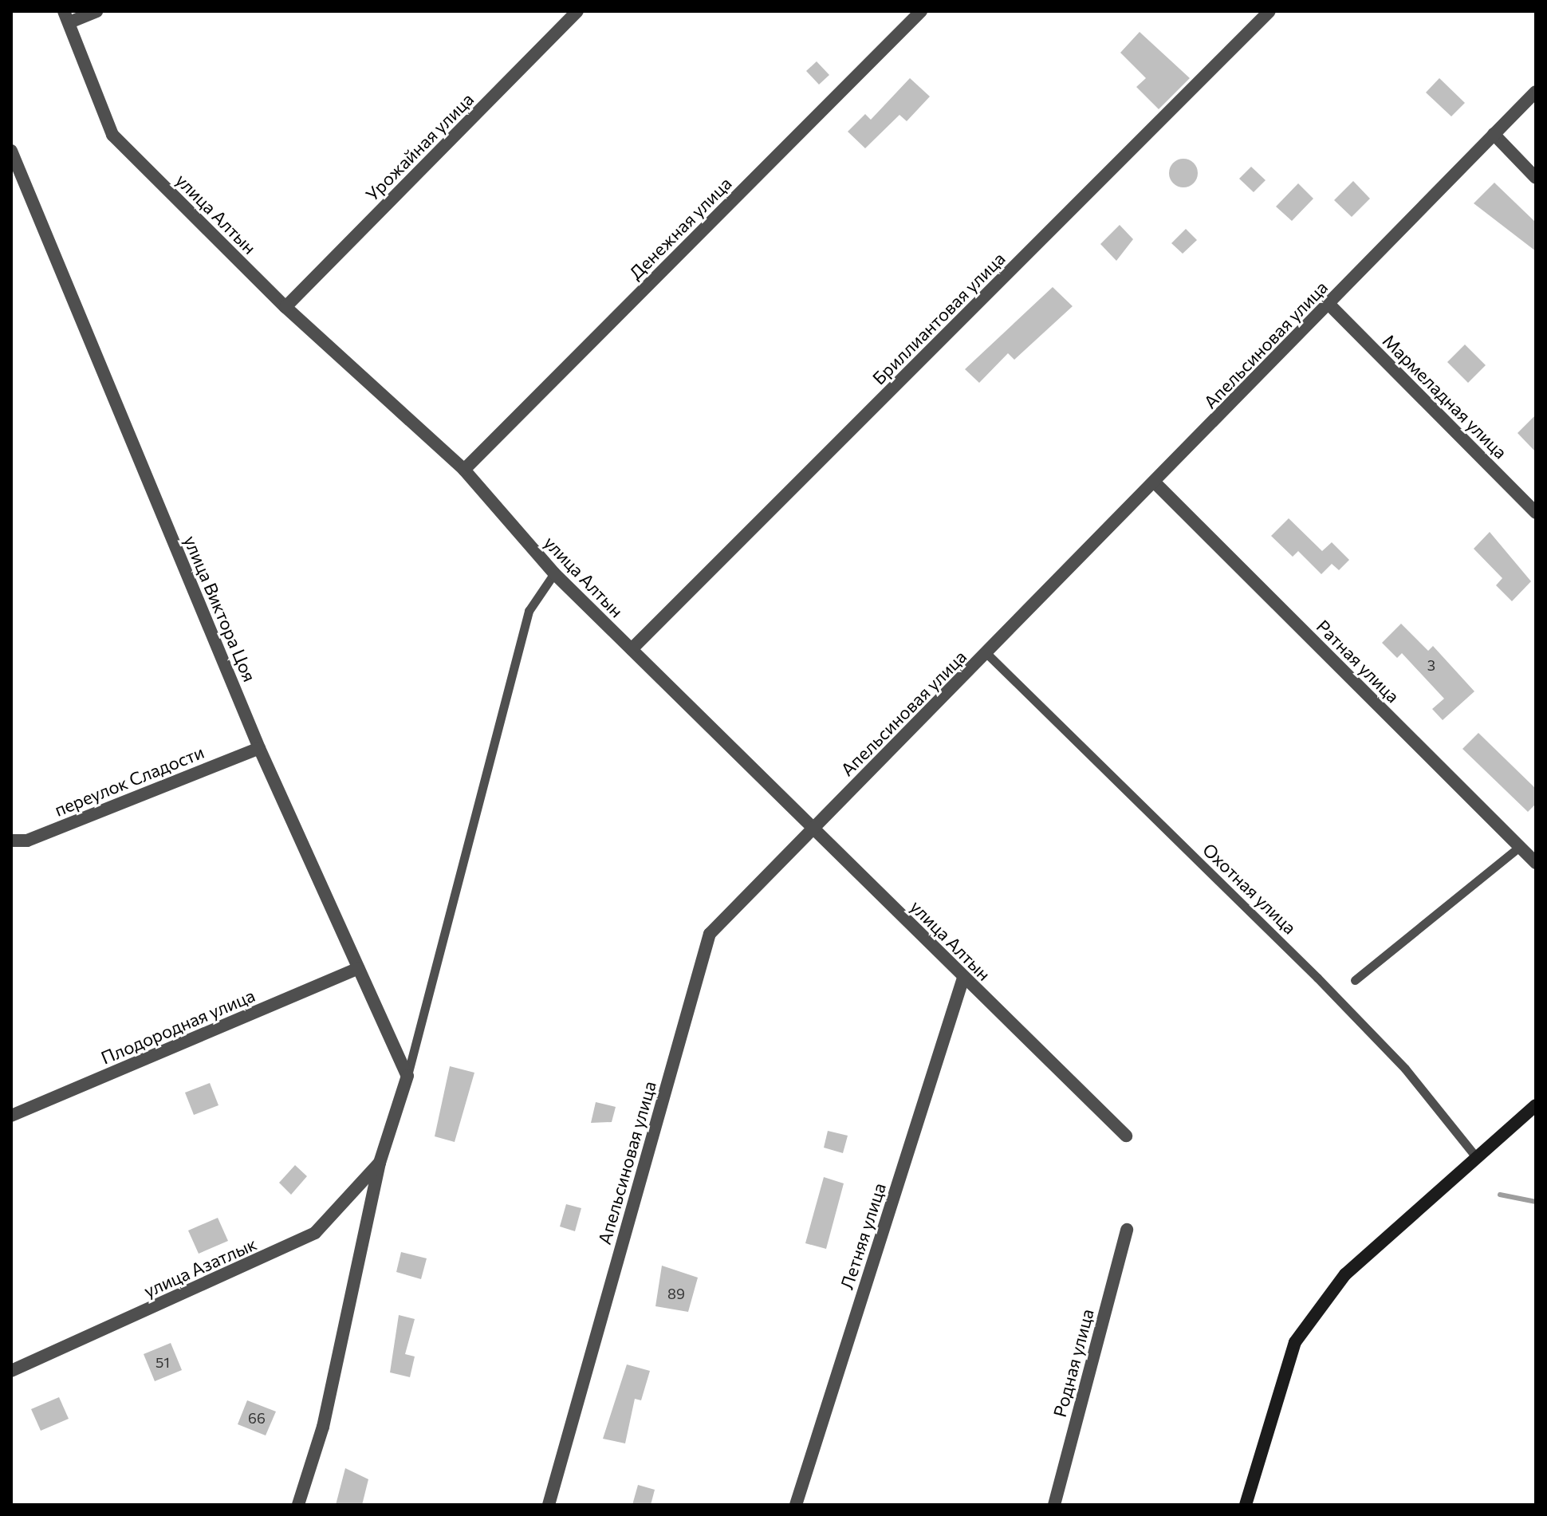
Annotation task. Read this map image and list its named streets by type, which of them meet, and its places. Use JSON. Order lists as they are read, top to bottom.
{
  "streets": {
    "street": [
      "Урожайная улица",
      "улица Алтын",
      "Денежная улица",
      "Бриллиантовая улица",
      "Апельсиновая улица",
      "Мармеладная улица",
      "улица Виктора Цоя",
      "Ратная улица",
      "переулок Сладости",
      "Плодородная улица",
      "Летняя улица",
      "улица Азатлык",
      "Родная улица"
    ],
    "lane": ["Охотная улица"]
  },
  "crossings": [
    ["Урожайная улица", "улица Алтын"],
    ["улица Алтын", "Денежная улица"],
    ["улица Алтын", "Бриллиантовая улица"],
    ["улица Алтын", "Апельсиновая улица"],
    ["улица Алтын", "Летняя улица"],
    ["Апельсиновая улица", "Мармеладная улица"],
    ["Апельсиновая улица", "Ратная улица"],
    ["Апельсиновая улица", "Охотная улица"],
    ["улица Виктора Цоя", "переулок Сладости"],
    ["улица Виктора Цоя", "Плодородная улица"]
  ],
  "house_numbers": [
    "3",
    "89",
    "51",
    "66"
  ]
}
